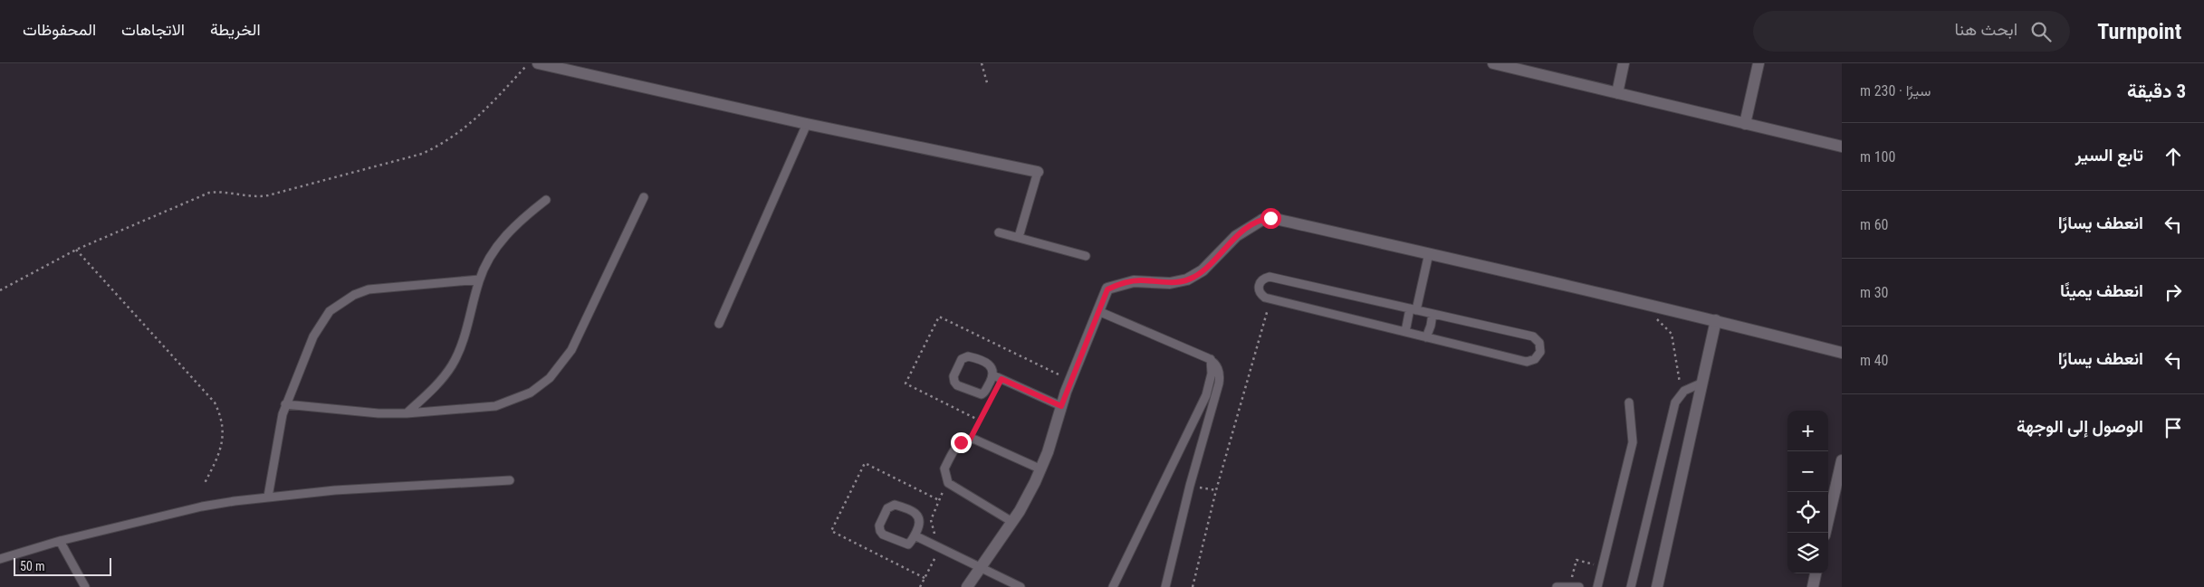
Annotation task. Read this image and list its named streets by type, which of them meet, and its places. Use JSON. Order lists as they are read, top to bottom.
{
  "scale_bar": "50 m",
  "page": {
    "header": "Turnpoint",
    "search": "ابحث هنا",
    "nav": ["الخريطة", "الاتجاهات", "المحفوظات"],
    "heading": ["3 دقيقة", "سيرًا · 230 m"],
    "list": [
      ["تابع السير", "100 m"],
      ["انعطف يسارًا", "60 m"],
      ["انعطف يمينًا", "30 m"],
      ["انعطف يسارًا", "40 m"],
      "الوصول إلى الوجهة"
    ],
    "map_buttons": ["+", "−"],
    "scale": "50 m"
  }
}
